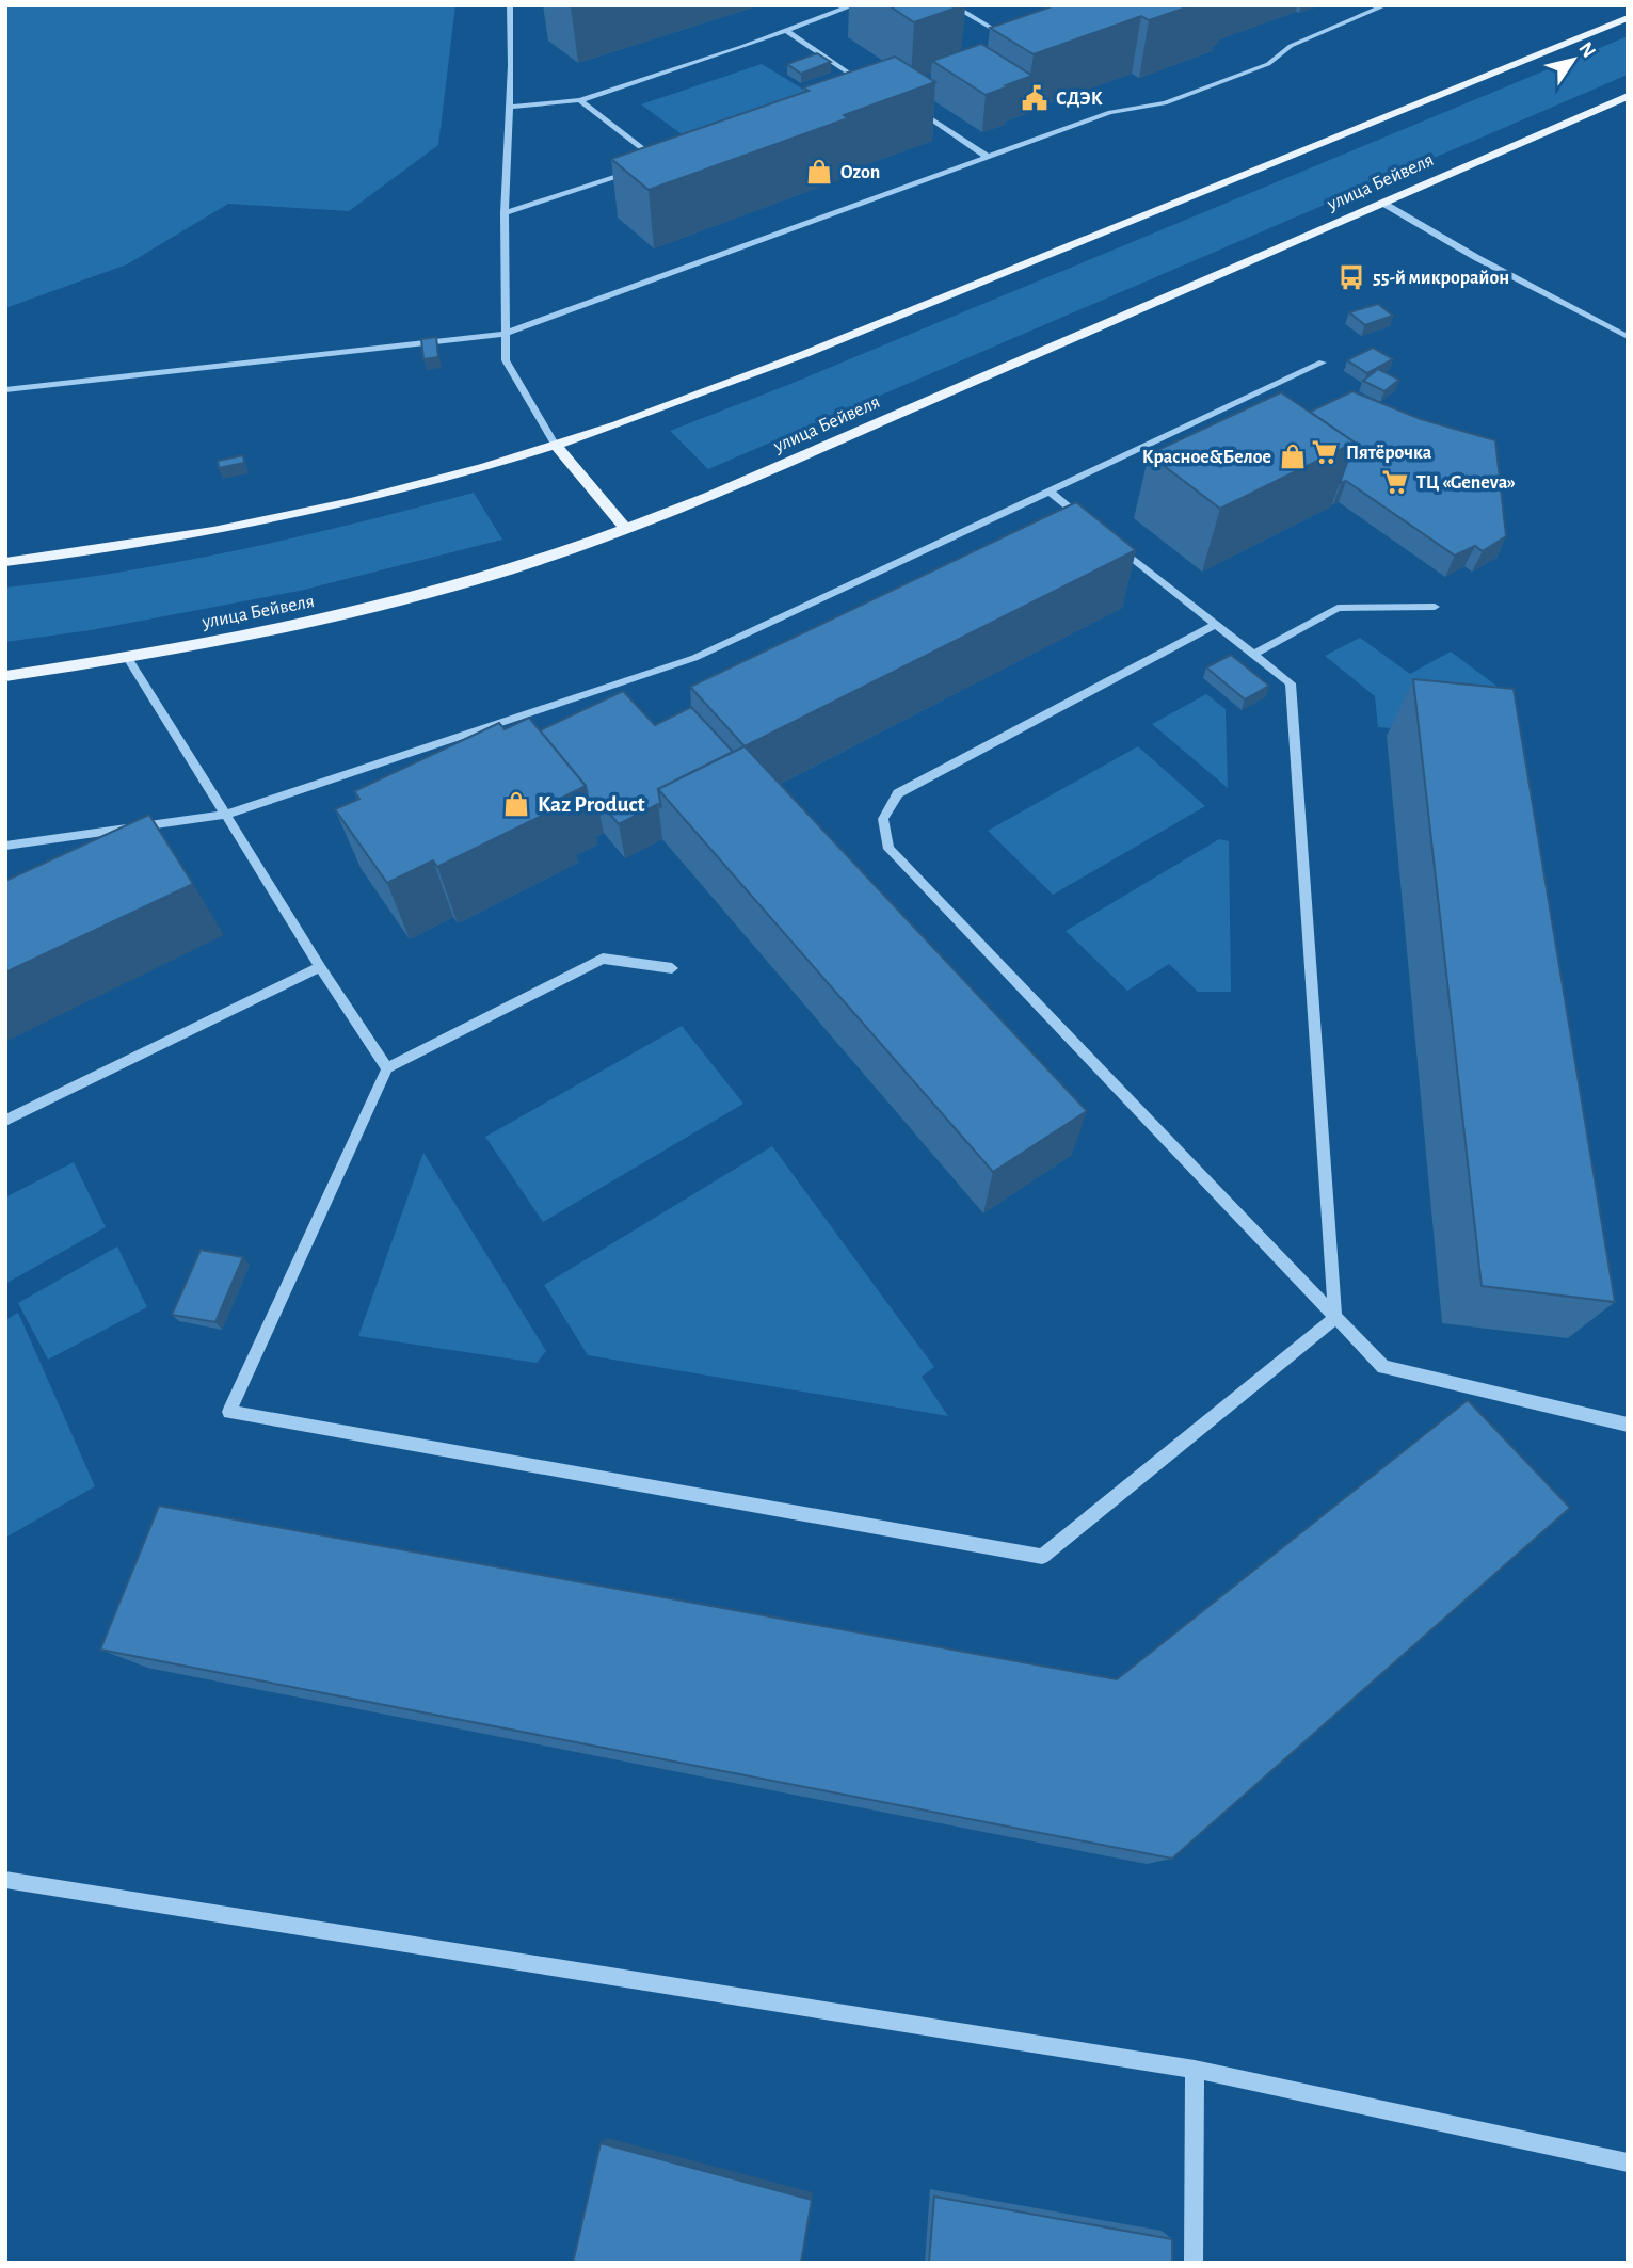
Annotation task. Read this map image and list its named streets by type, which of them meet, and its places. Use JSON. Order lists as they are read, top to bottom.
{
  "streets": {
    "main road": ["улица Бейвеля"]
  },
  "places": {
    "public building": ["СДЭК"],
    "shop": ["Ozon", "Красное&Белое", "Kaz Product"],
    "bus stop": ["55-й микрорайон"],
    "supermarket": ["Пятёрочка", "ТЦ «Geneva»"]
  },
  "north": "top right"
}
